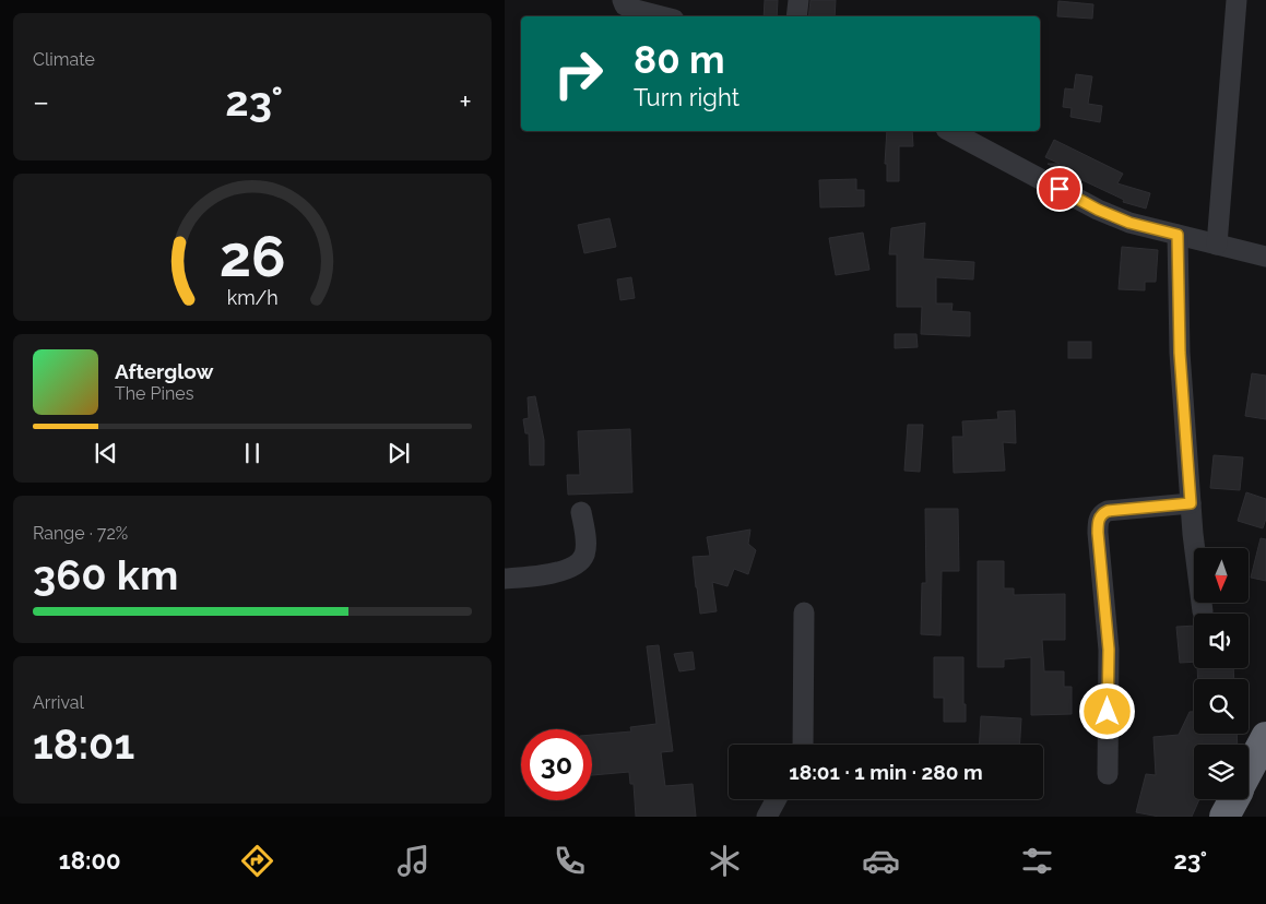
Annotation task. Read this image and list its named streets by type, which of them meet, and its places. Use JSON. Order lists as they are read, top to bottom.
{
  "north": "bottom",
  "page": {
    "tile": [
      "Climate",
      ["Range · 72%", "360 km"],
      ["Arrival", "18:01"]
    ],
    "turn": ["80 m", "Turn right"],
    "heat": ["−", "23°", "+"],
    "song": ["Afterglow", "The Pines"],
    "limit": "30",
    "trip": "18:01 · 1 min · 280 m",
    "tabs": ["18:00", "23°"],
    "gauge": ["26", "km/h"]
  }
}
